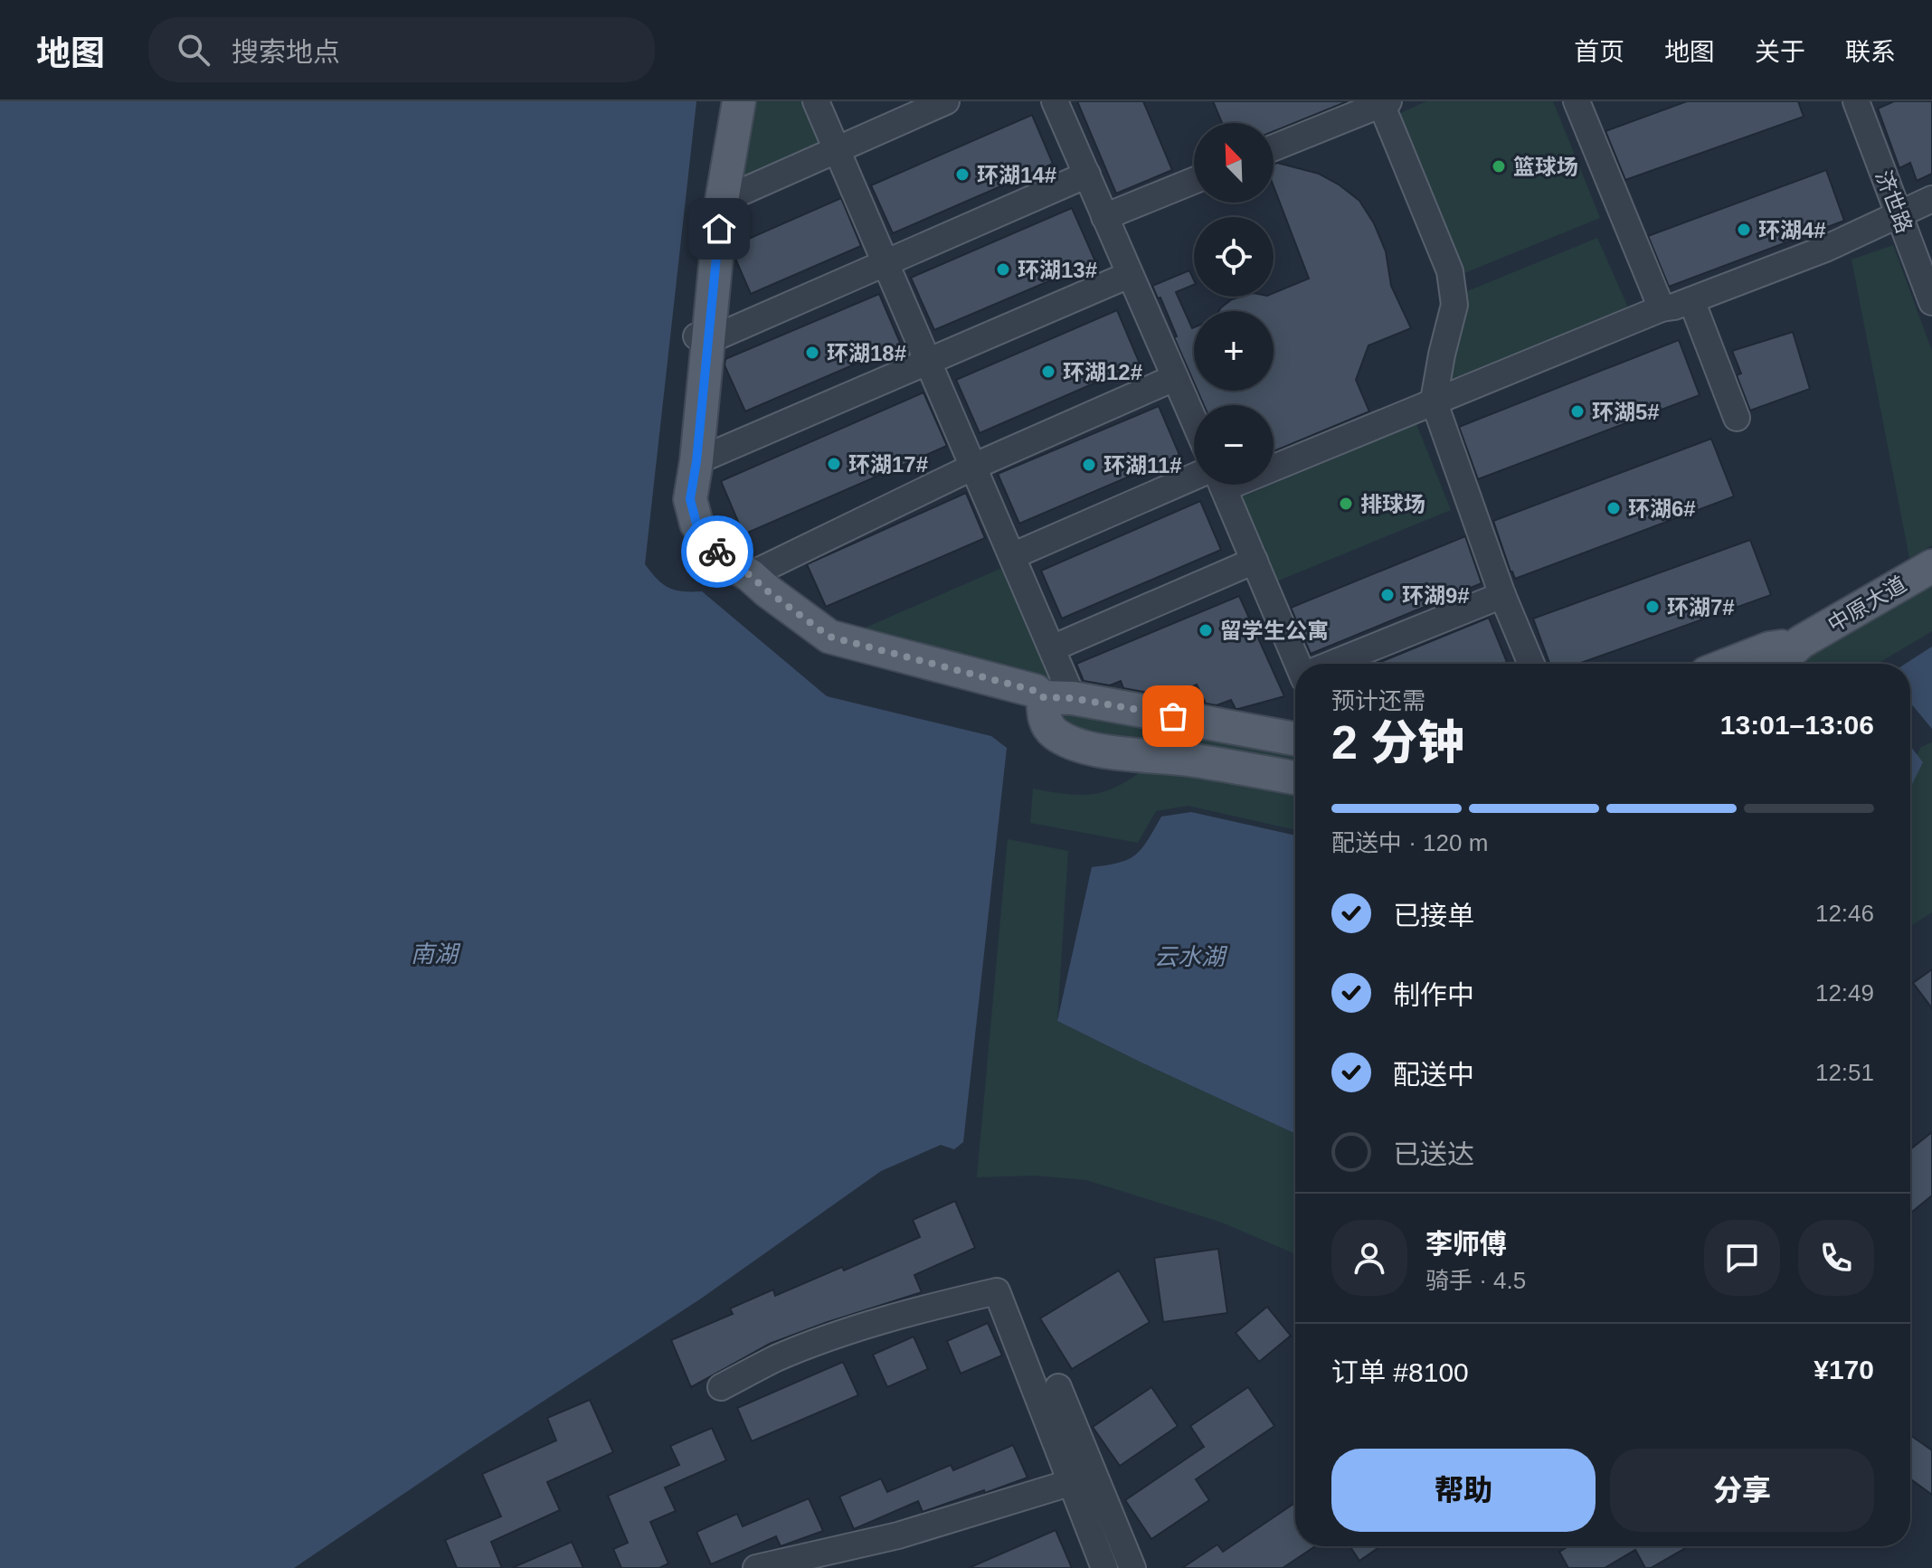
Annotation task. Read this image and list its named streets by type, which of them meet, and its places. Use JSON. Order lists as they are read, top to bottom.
{
  "streets": {
    "main road": ["中原大道"],
    "street": ["济世路"]
  },
  "water": ["南湖", "云水湖"],
  "places": [
    "篮球场",
    "环湖14#",
    "环湖4#",
    "环湖13#",
    "环湖18#",
    "环湖12#",
    "环湖5#",
    "环湖17#",
    "环湖11#",
    "排球场",
    "环湖6#",
    "环湖9#",
    "环湖7#",
    "留学生公寓"
  ],
  "north": "top left",
  "page": {
    "header": "地图",
    "search": "搜索地点",
    "nav": [
      "首页",
      "地图",
      "关于",
      "联系"
    ],
    "map_buttons": ["+", "−"],
    "heading": ["2 分钟", "预计还需", "13:01–13:06"],
    "panel": [
      "李师傅",
      "骑手 · 4.5",
      "订单 #8100",
      "¥170"
    ],
    "bar": "配送中 · 120 m",
    "list": [
      ["已接单", "12:46"],
      ["制作中", "12:49"],
      ["配送中", "12:51"],
      "已送达"
    ],
    "buttons": ["帮助", "分享"]
  }
}
